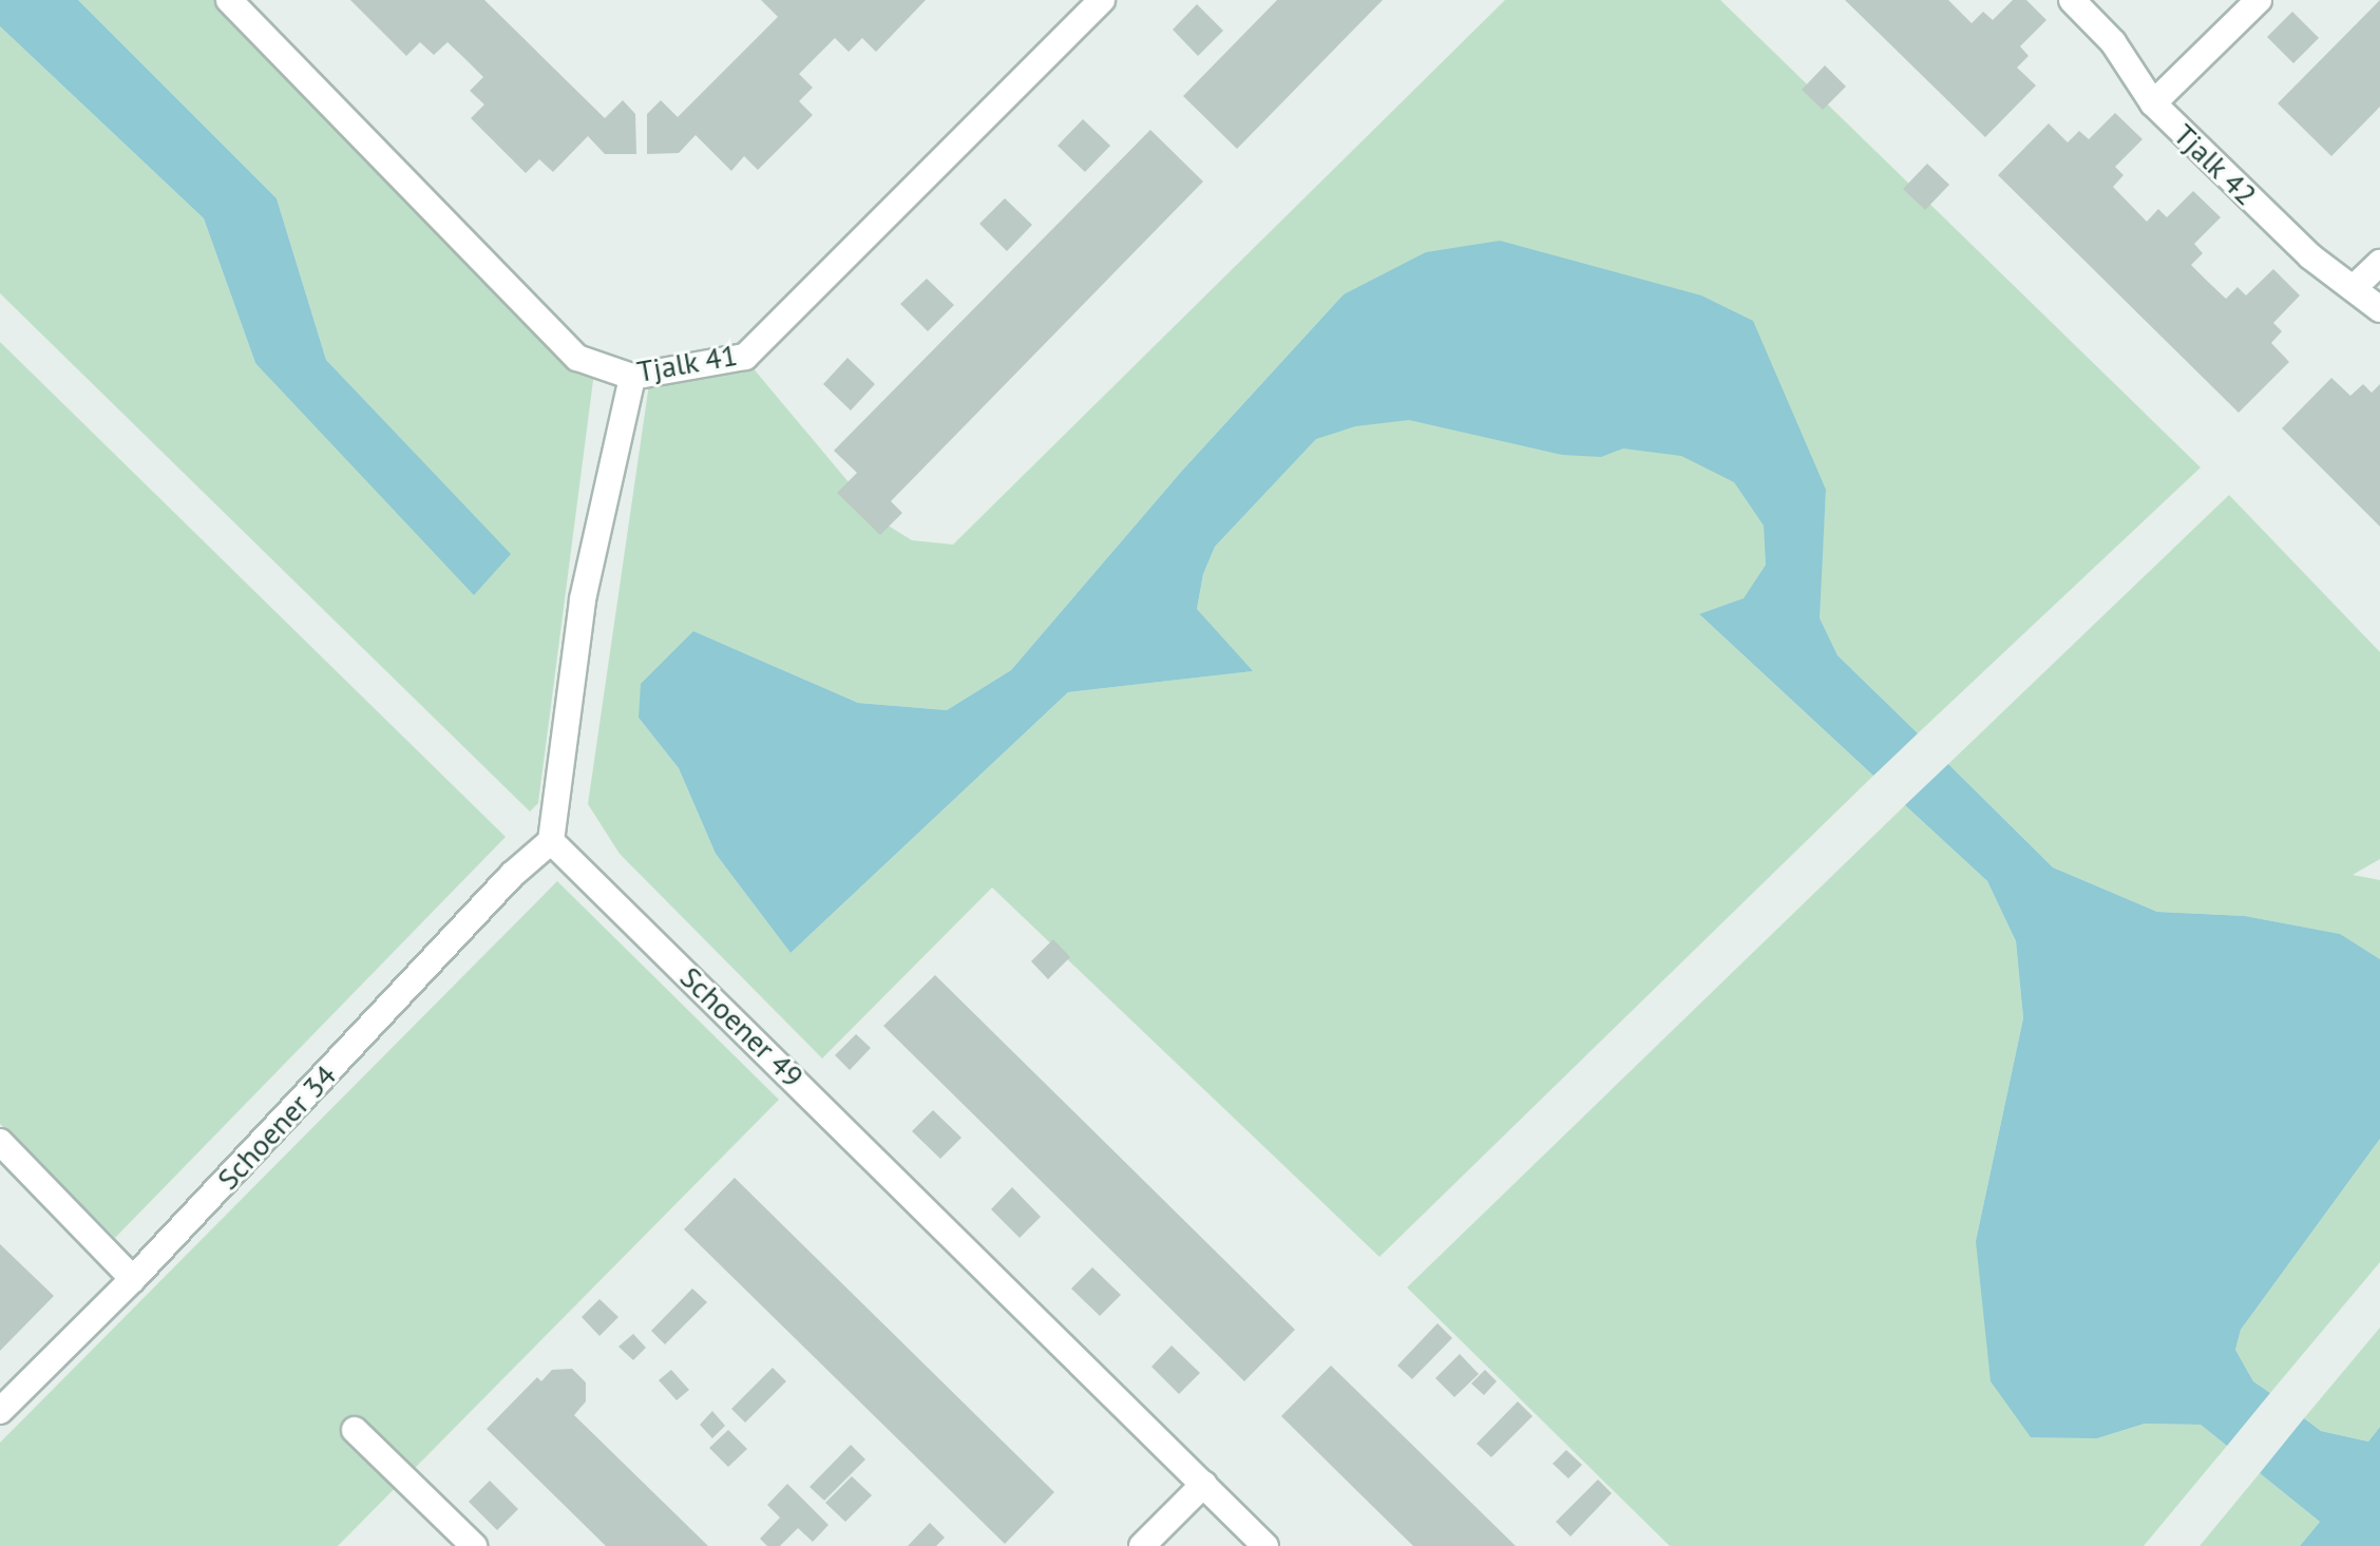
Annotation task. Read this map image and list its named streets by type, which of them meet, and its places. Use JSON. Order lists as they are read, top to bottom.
{
  "streets": {
    "street": [
      "Tjalk 42",
      "Tjalk 41",
      "Schoener 49",
      "Schoener 34"
    ]
  },
  "crossings": [
    ["Schoener 49", "Schoener 34"]
  ]
}
